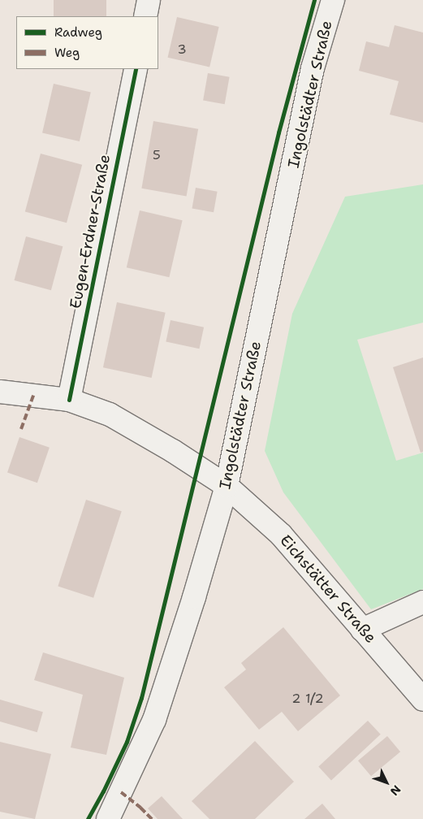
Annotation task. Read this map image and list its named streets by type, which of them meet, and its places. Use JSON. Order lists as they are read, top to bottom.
{
  "streets": {
    "main road": ["Ingolstädter Straße", "Eugen-Erdner-Straße", "Eichstätter Straße"]
  },
  "crossings": [
    ["Ingolstädter Straße", "Eichstätter Straße"],
    ["Eugen-Erdner-Straße", "Eichstätter Straße"]
  ],
  "house_numbers": ["3", "5", "2 1/2"],
  "legend": ["Radweg", "Weg"],
  "north": "bottom right"
}
